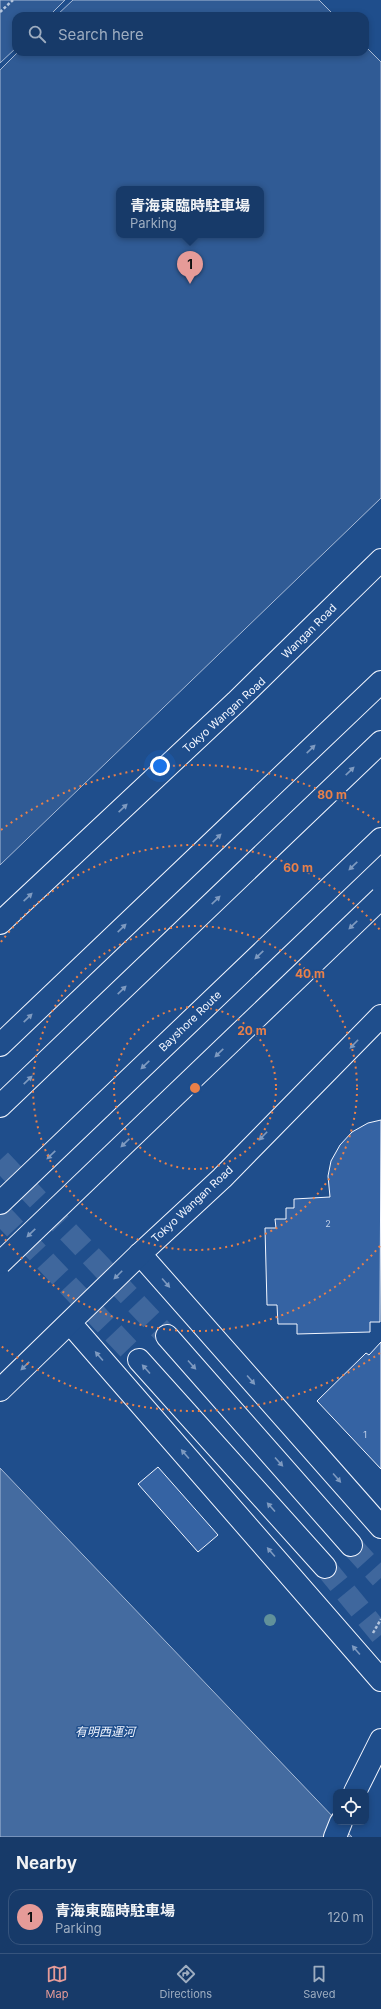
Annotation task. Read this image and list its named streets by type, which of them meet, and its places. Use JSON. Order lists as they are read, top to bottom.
{
  "streets": {
    "main road": ["Wangan Road", "Tokyo Wangan Road", "Bayshore Route"]
  },
  "crossings": [
    ["Wangan Road", "Tokyo Wangan Road"]
  ],
  "water": ["有明西運河"],
  "house_numbers": ["2", "1"],
  "page": {
    "search": "Search here",
    "popup": ["青海東臨時駐車場", "Parking"],
    "pins": "1",
    "heading": "Nearby",
    "list": [
      {
        "mark": "1",
        "name": "青海東臨時駐車場",
        "note": "Parking",
        "value": "120 m"
      }
    ],
    "nav": ["Map", "Directions", "Saved"]
  },
  "rings": [
    "80 m",
    "60 m",
    "40 m",
    "20 m"
  ]
}
